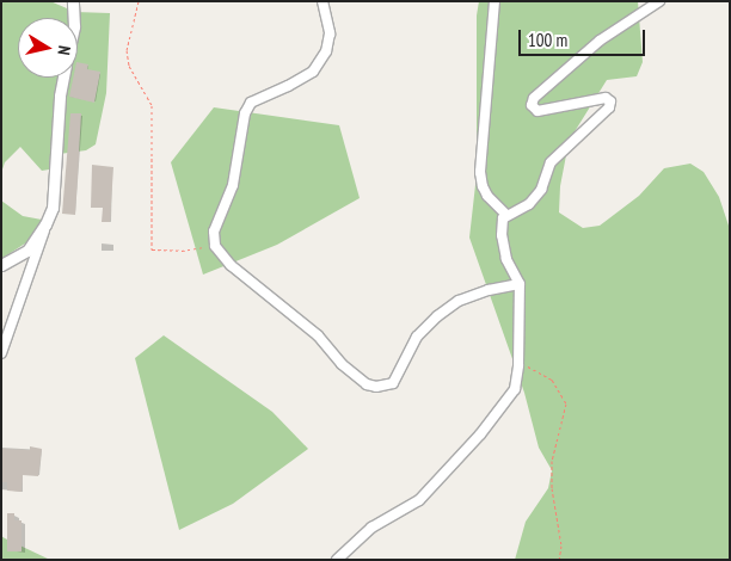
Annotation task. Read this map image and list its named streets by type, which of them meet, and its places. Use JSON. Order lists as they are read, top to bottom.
{
  "scale_bar": "100 m",
  "north": "right"
}
